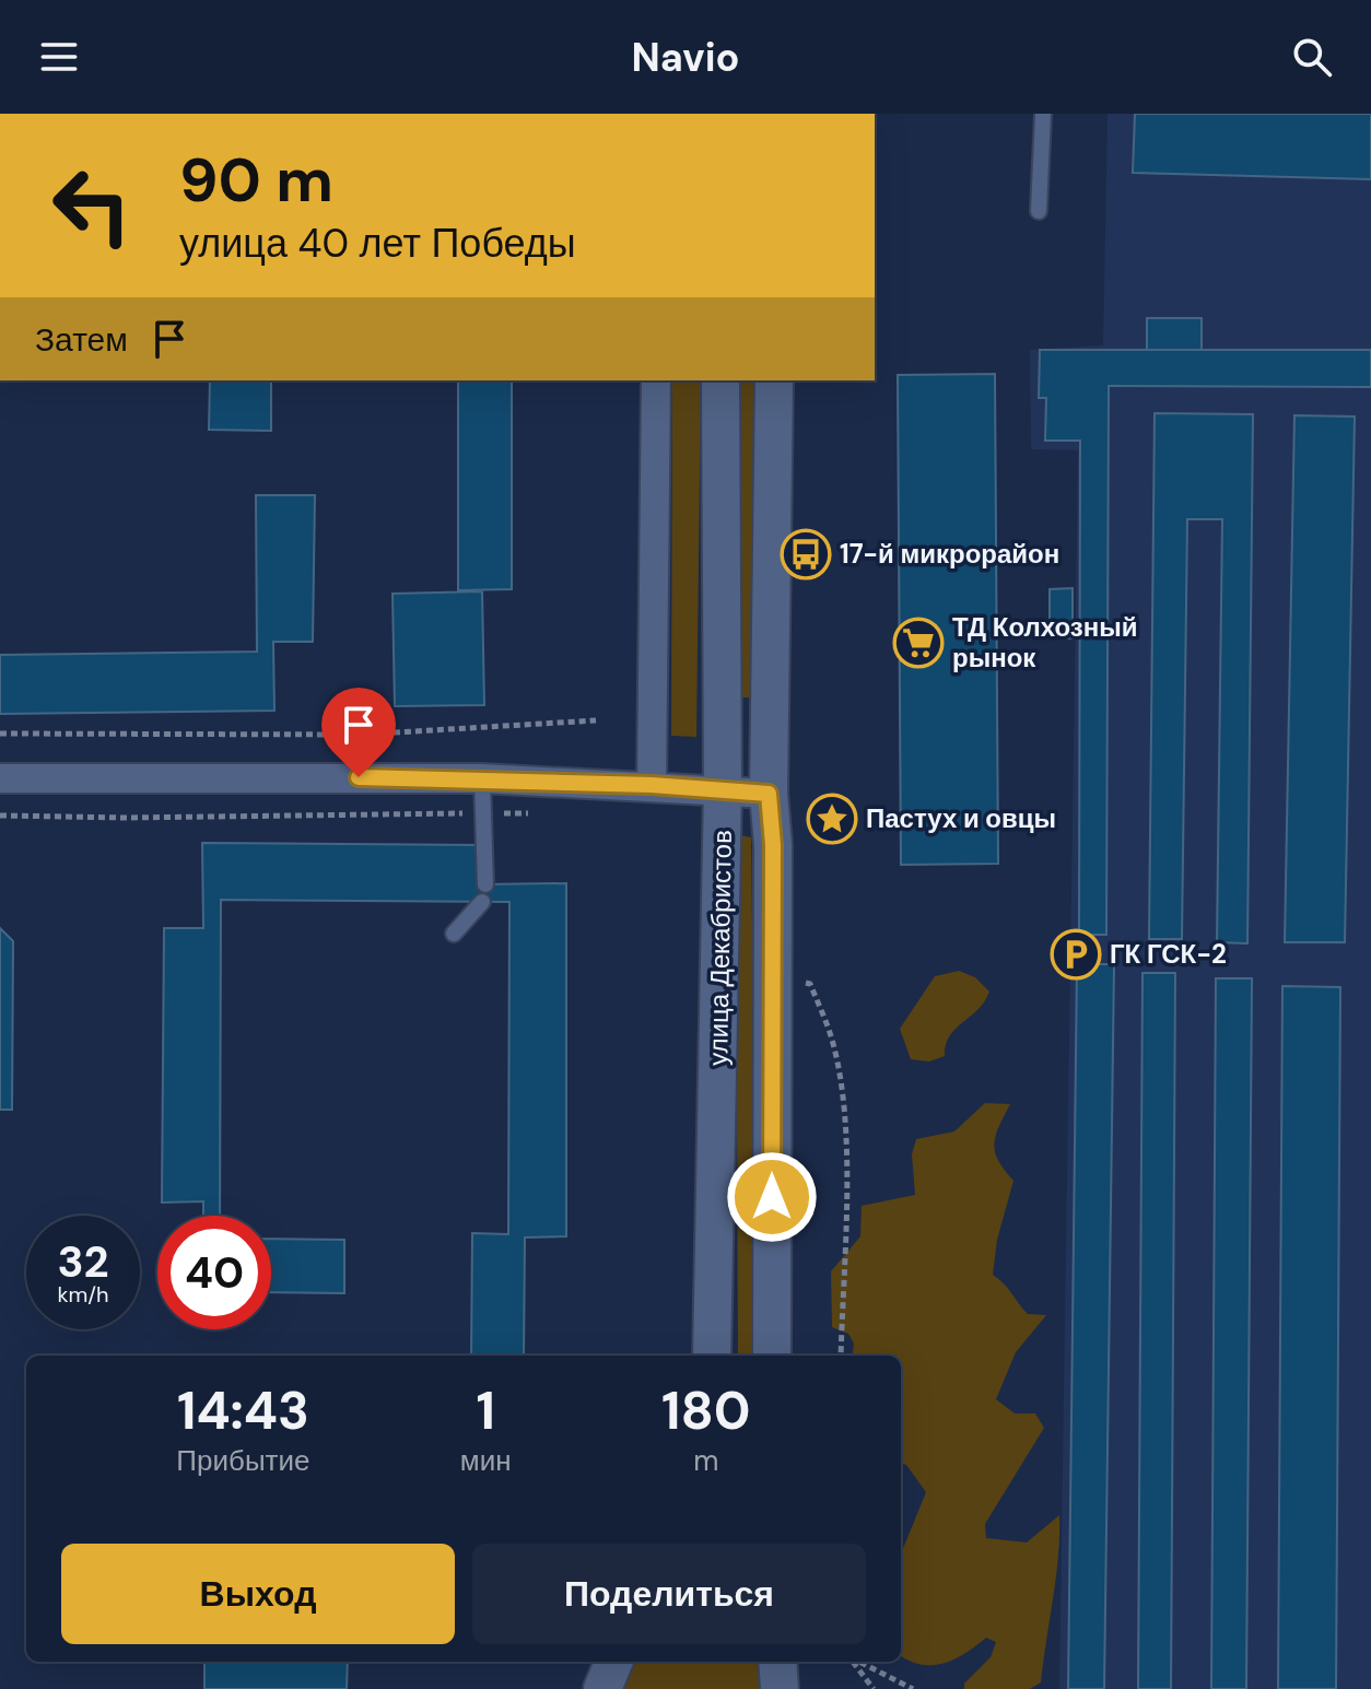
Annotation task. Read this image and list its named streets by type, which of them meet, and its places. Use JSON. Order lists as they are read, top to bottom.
{
  "streets": {
    "street": ["улица Декабристов"]
  },
  "places": {
    "bus stop": ["17-й микрорайон"],
    "supermarket": ["ТД Колхозный рынок"],
    "place": ["Пастух и овцы"],
    "parking": ["ГК ГСК-2"]
  },
  "page": {
    "header": "Navio",
    "turn": ["90 m", "улица 40 лет Победы"],
    "then": "Затем",
    "speed": "32 km/h",
    "limit": "40",
    "eta": [
      "14:43",
      "Прибытие",
      "1",
      "мин",
      "180",
      "m"
    ],
    "buttons": ["Выход", "Поделиться"]
  }
}
